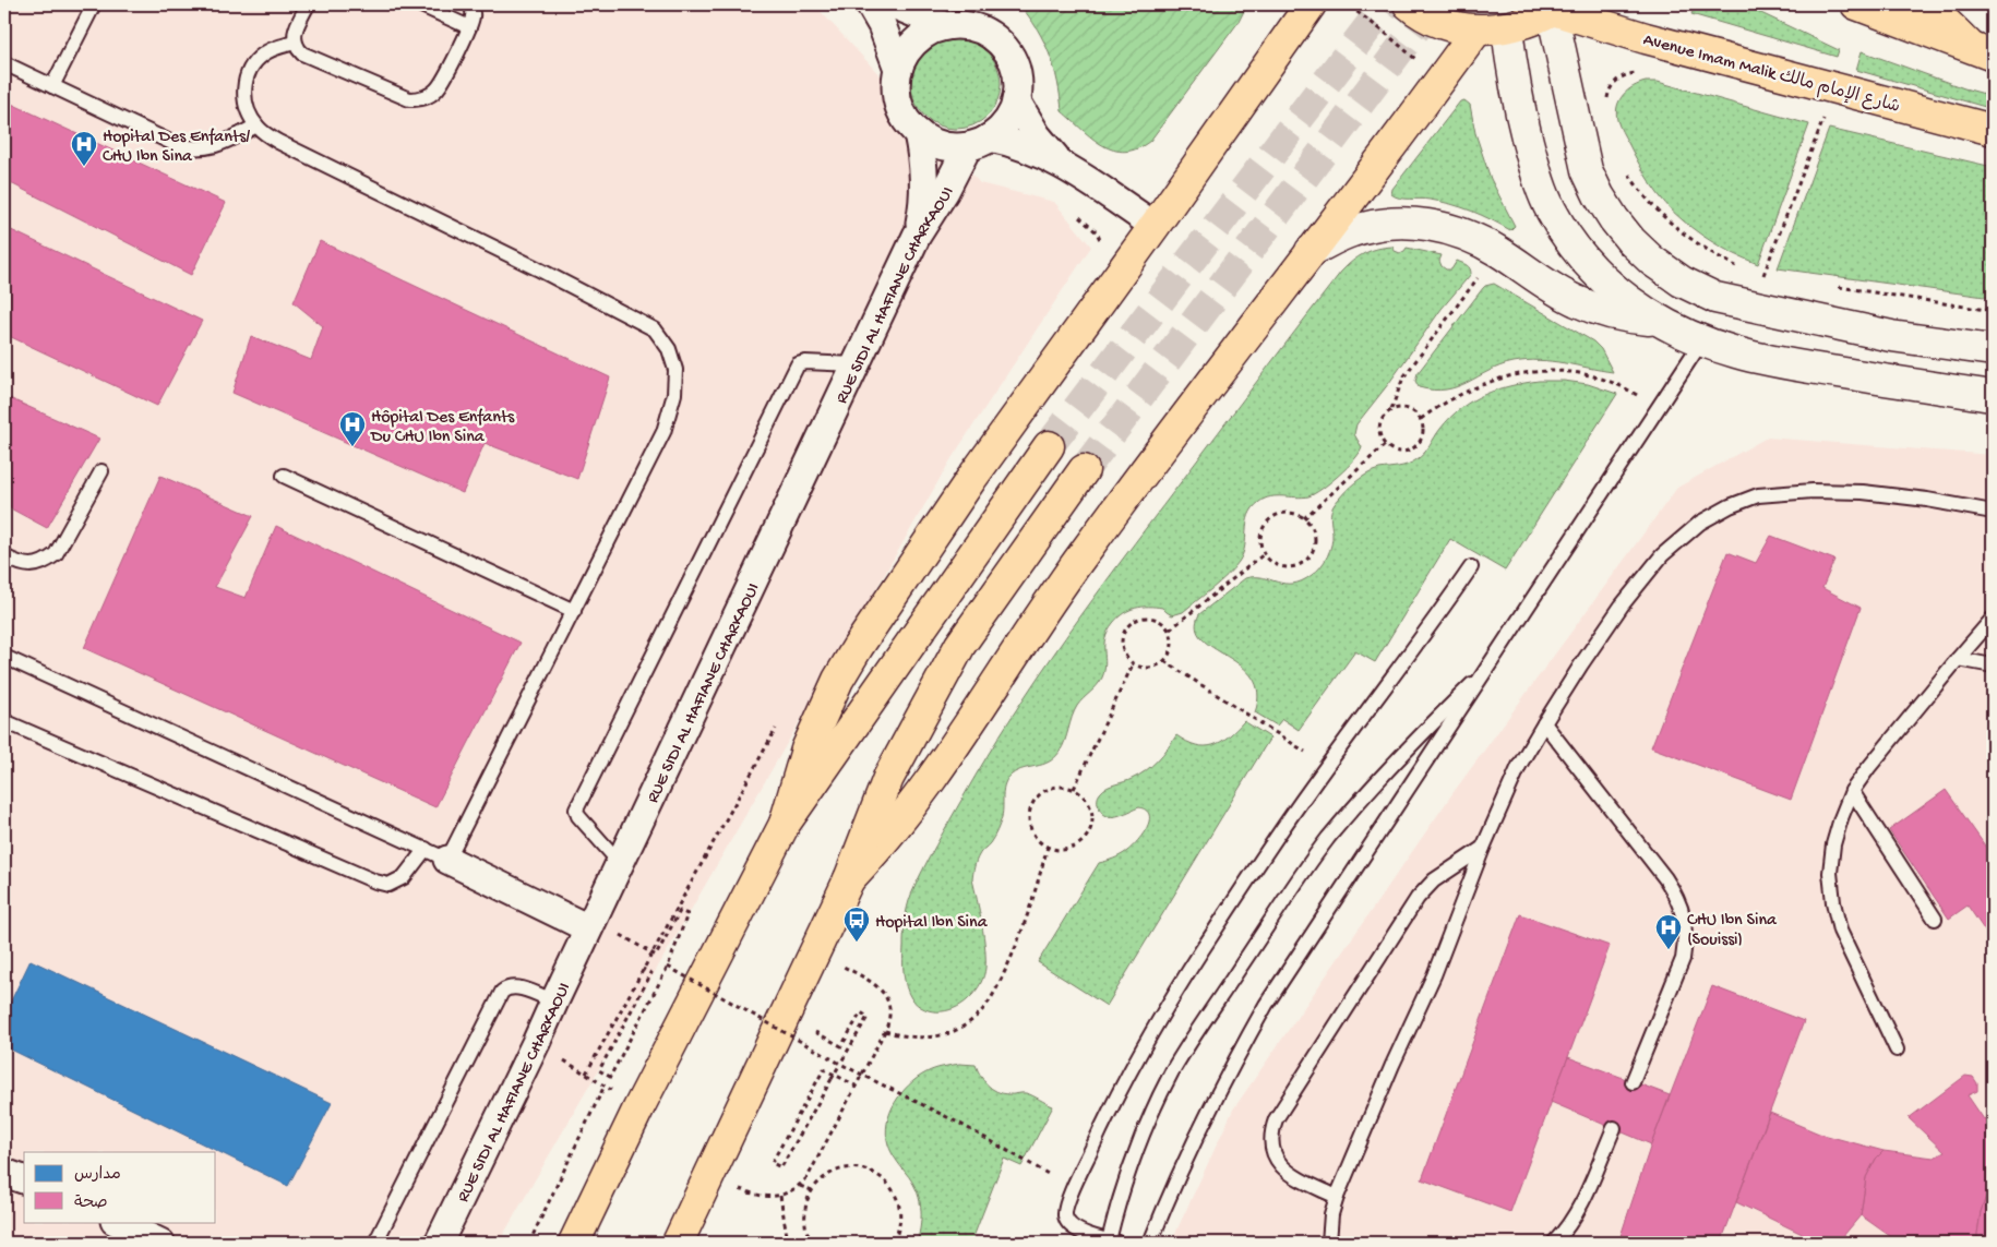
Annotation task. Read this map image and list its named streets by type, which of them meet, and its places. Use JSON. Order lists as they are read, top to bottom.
{
  "streets": {
    "main road": ["Avenue Imam Malik شارع الإمام مالك"],
    "street": ["RUE SIDI AL HAFIANE CHARKAOUI"]
  },
  "places": {
    "hospital": ["Hopital Des Enfants/ CHU Ibn Sina", "Hôpital Des Enfants Du CHU Ibn Sina", "CHU Ibn Sina (Souissi)"],
    "bus stop": ["Hopital Ibn Sina"]
  },
  "legend": ["مدارس", "صحة"]
}
